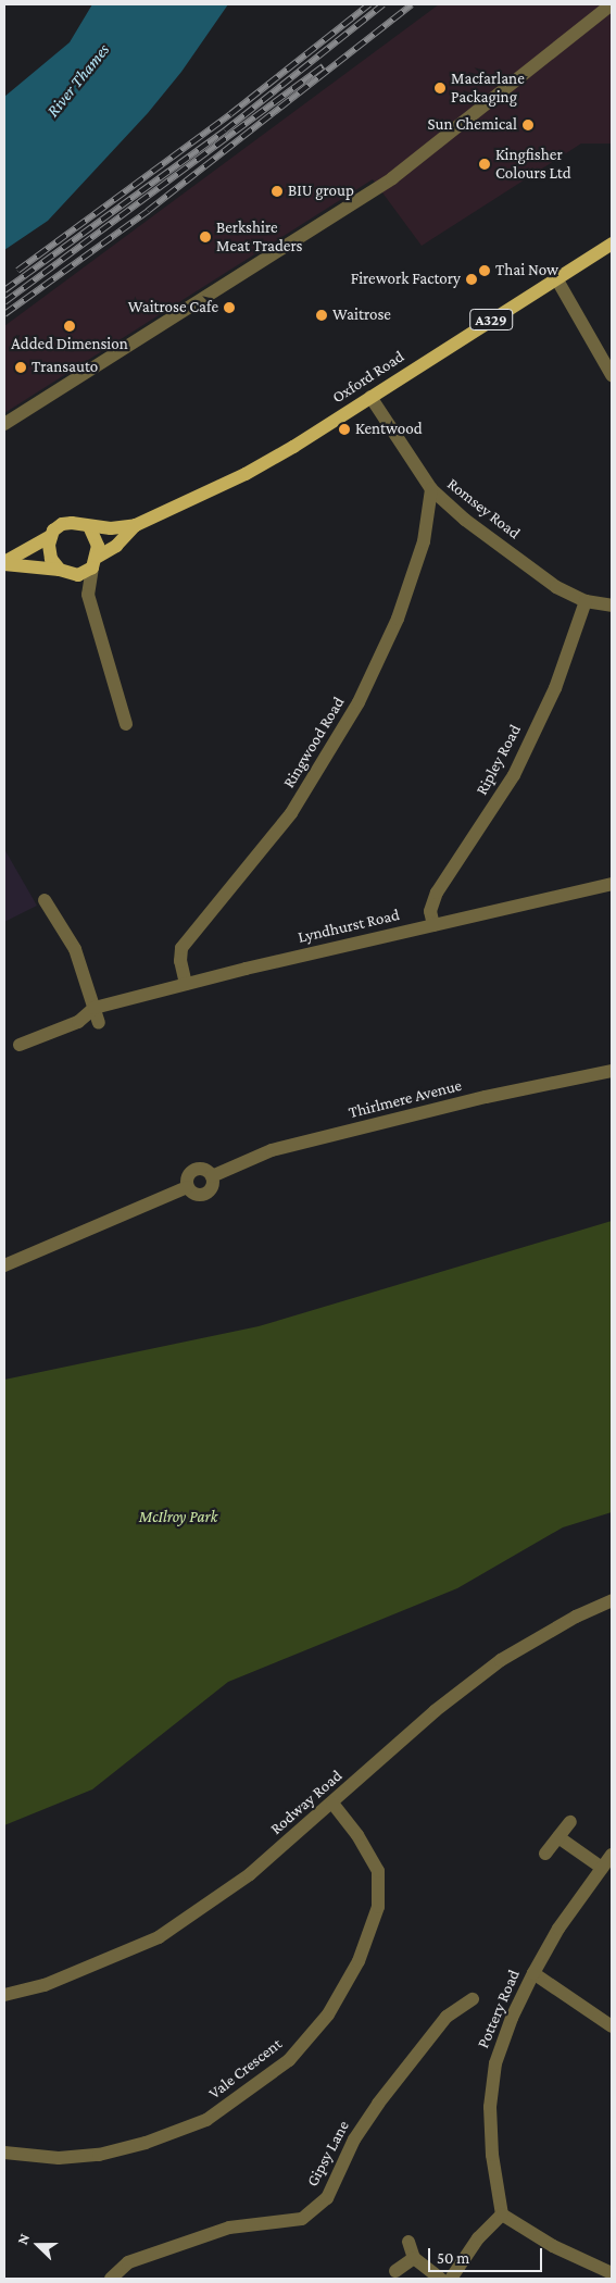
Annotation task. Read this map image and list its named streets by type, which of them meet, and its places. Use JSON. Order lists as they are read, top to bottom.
{
  "streets": {
    "main road": ["A329", "Oxford Road"],
    "street": [
      "Romsey Road",
      "Ringwood Road",
      "Ripley Road",
      "Lyndhurst Road",
      "Thirlmere Avenue",
      "Rodway Road",
      "Pottery Road",
      "Vale Crescent",
      "Gipsy Lane"
    ]
  },
  "crossings": [
    ["Oxford Road", "Romsey Road"],
    ["Romsey Road", "Ringwood Road"],
    ["Romsey Road", "Ripley Road"],
    ["Ringwood Road", "Lyndhurst Road"],
    ["Ripley Road", "Lyndhurst Road"],
    ["Rodway Road", "Vale Crescent"]
  ],
  "water": ["River Thames"],
  "parks": ["McIlroy Park"],
  "places": [
    "Macfarlane Packaging",
    "Sun Chemical",
    "Kingfisher Colours Ltd",
    "BIU group",
    "Berkshire Meat Traders",
    "Thai Now",
    "Firework Factory",
    "Waitrose Cafe",
    "Waitrose",
    "Added Dimension",
    "Transauto",
    "Kentwood"
  ],
  "scale_bar": "50 m",
  "north": "left"
}
